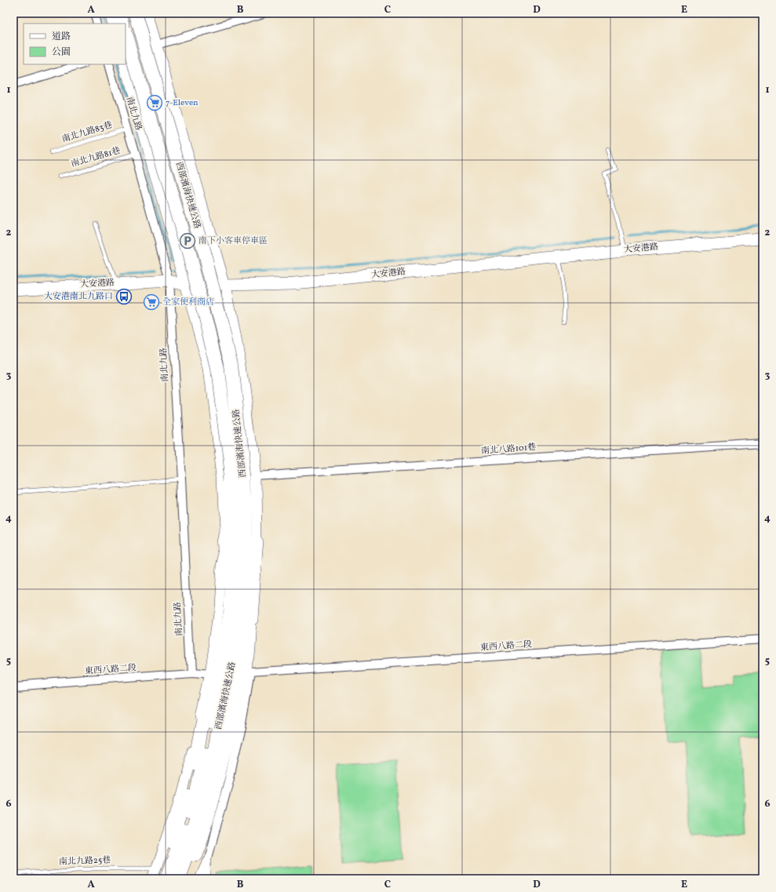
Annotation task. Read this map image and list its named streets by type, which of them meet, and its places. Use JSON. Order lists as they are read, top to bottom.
{
  "streets": {
    "highway": ["西部濱海快速公路"],
    "main road": ["大安港路"],
    "street": ["南北九路", "南北八路101巷", "東西八路二段"],
    "lane": ["南北九路83巷", "南北九路81巷", "南北九路25巷"]
  },
  "crossings": [
    ["南北九路", "南北九路83巷"],
    ["南北九路", "南北九路81巷"],
    ["南北九路", "大安港路"],
    ["南北九路", "東西八路二段"],
    ["西部濱海快速公路", "南北八路101巷"]
  ],
  "places": {
    "supermarket": ["7-Eleven", "全家便利商店"],
    "parking": ["南下小客車停車區"],
    "bus stop": ["大安港南北九路口"]
  },
  "legend": ["道路", "公園"],
  "grid": {
    "columns": [
      "A",
      "B",
      "C",
      "D",
      "E"
    ],
    "rows": [
      "1",
      "2",
      "3",
      "4",
      "5",
      "6"
    ]
  }
}
